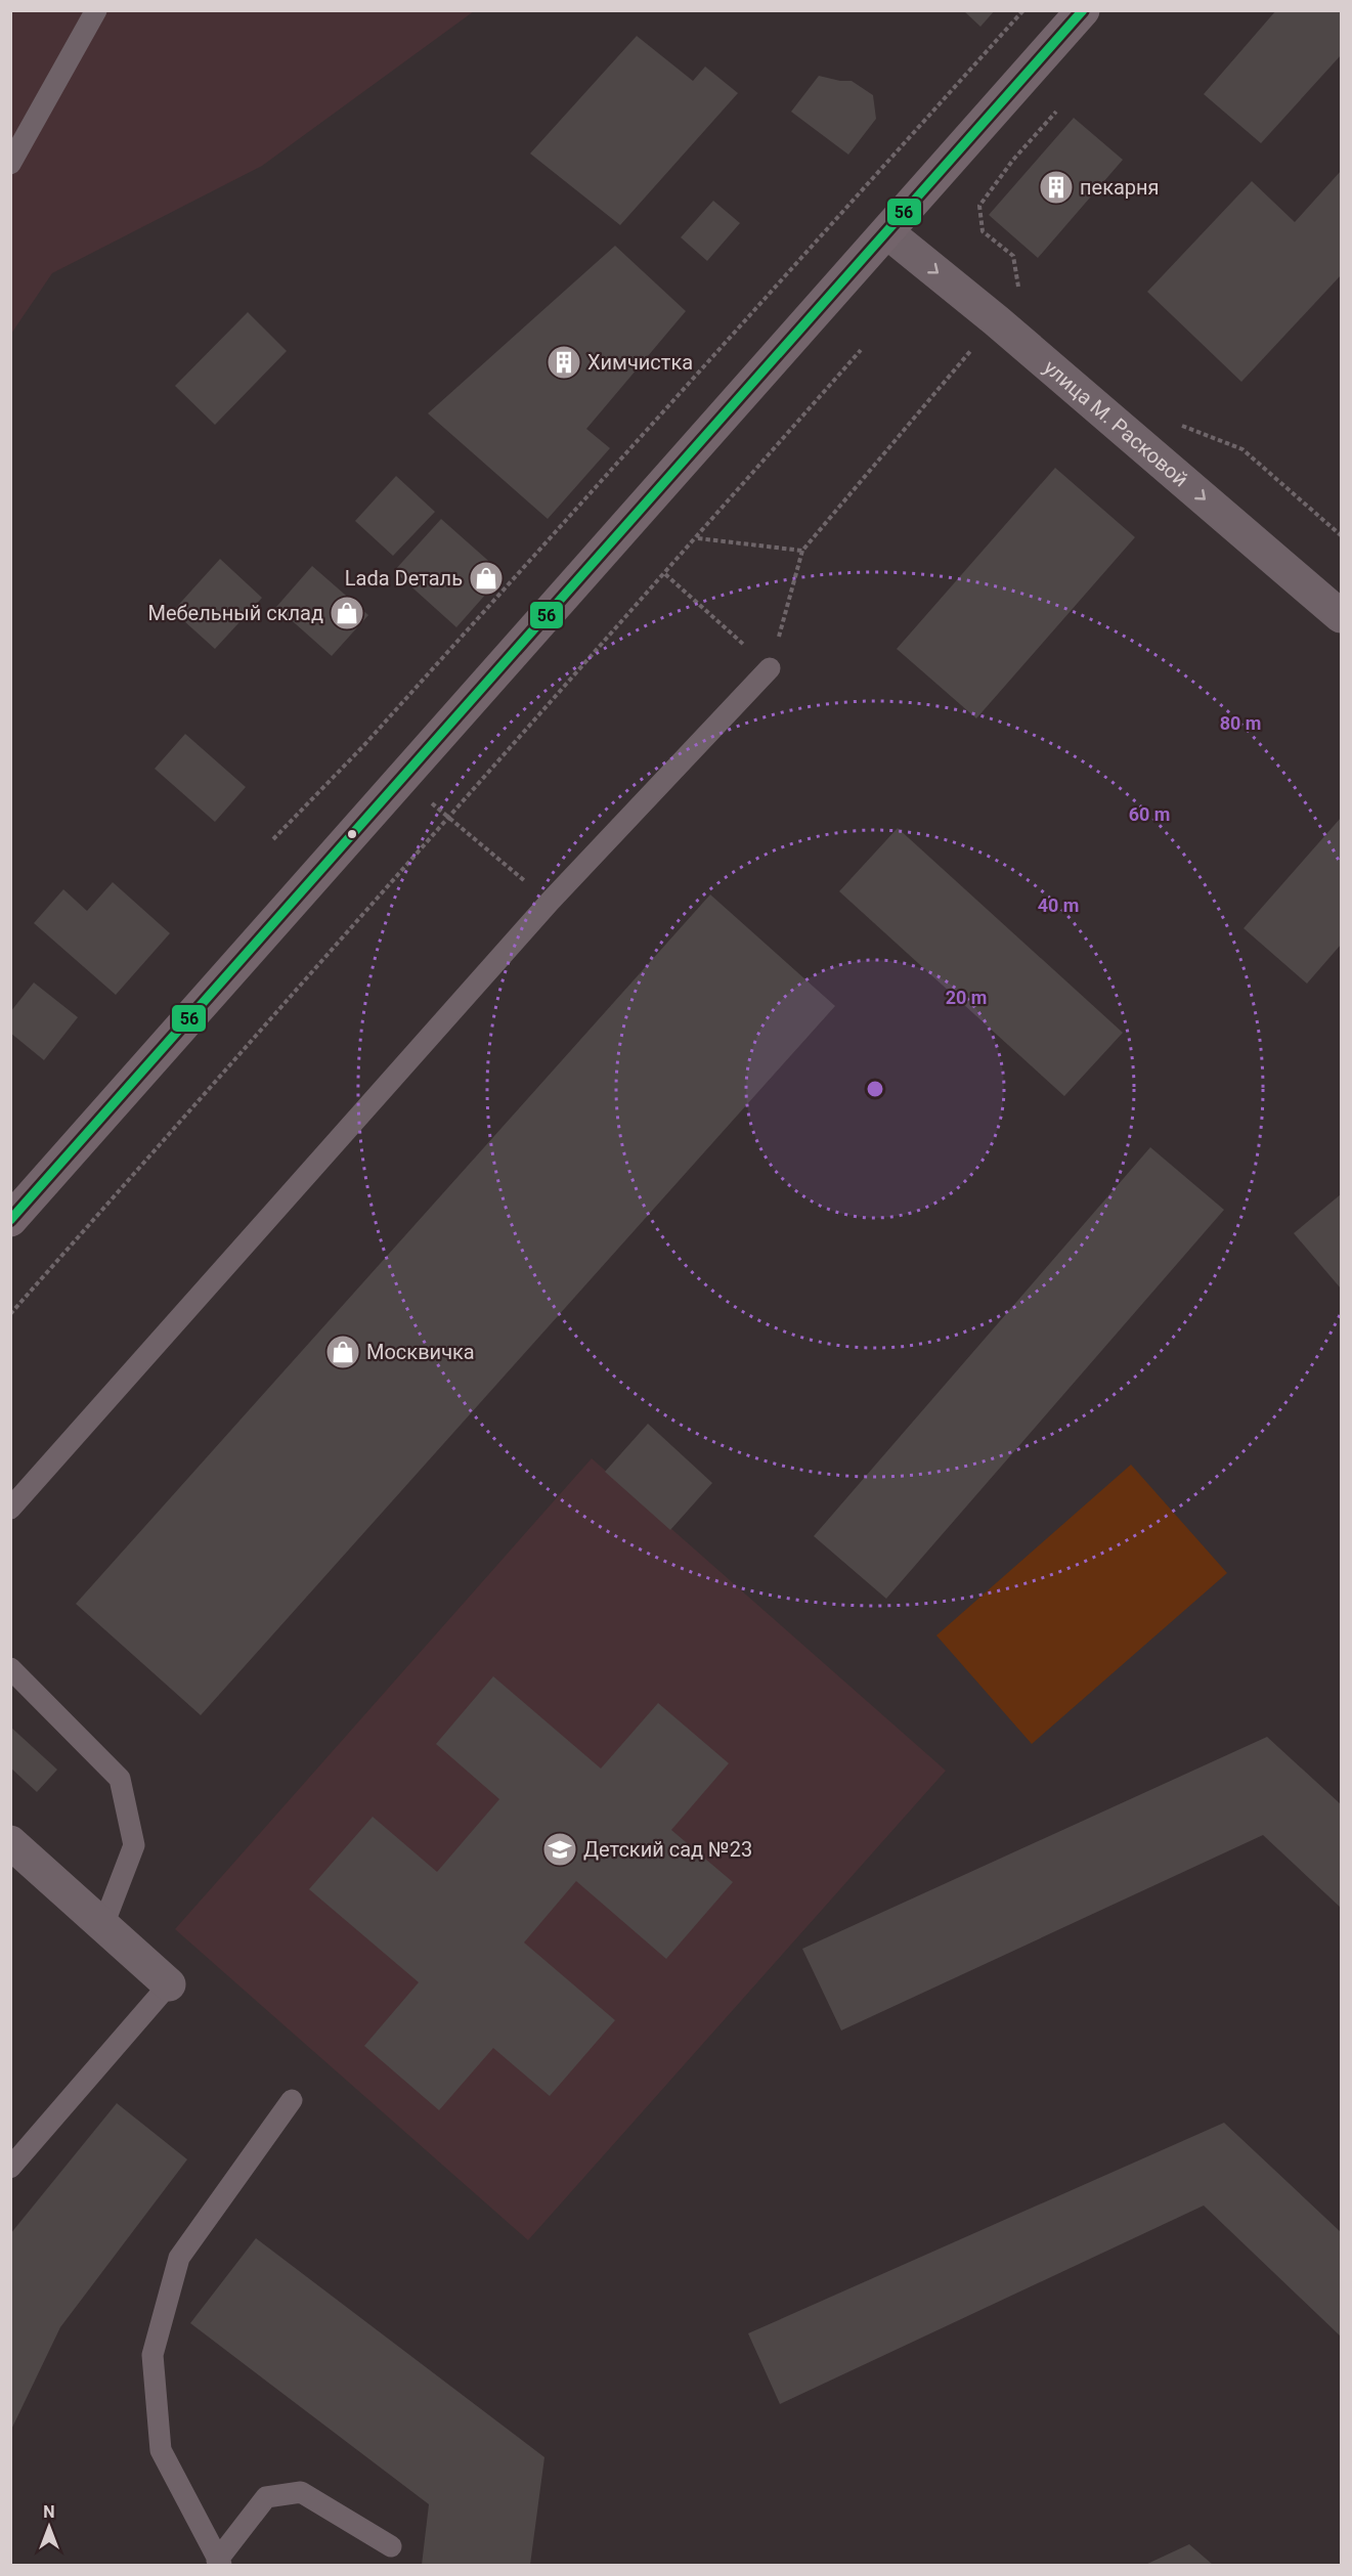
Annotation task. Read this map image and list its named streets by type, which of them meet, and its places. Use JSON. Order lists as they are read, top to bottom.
{
  "streets": {
    "street": ["улица М. Расковой"]
  },
  "one_way": ["улица М. Расковой"],
  "places": {
    "building": ["пекарня", "Химчистка"],
    "shop": ["Lada Dеталь", "Мебельный склад", "Москвичка"],
    "school or university": ["Детский сад №23"]
  },
  "lines": ["transit line 56"],
  "north": "top",
  "rings": [
    "80 m",
    "60 m",
    "40 m",
    "20 m"
  ]
}
